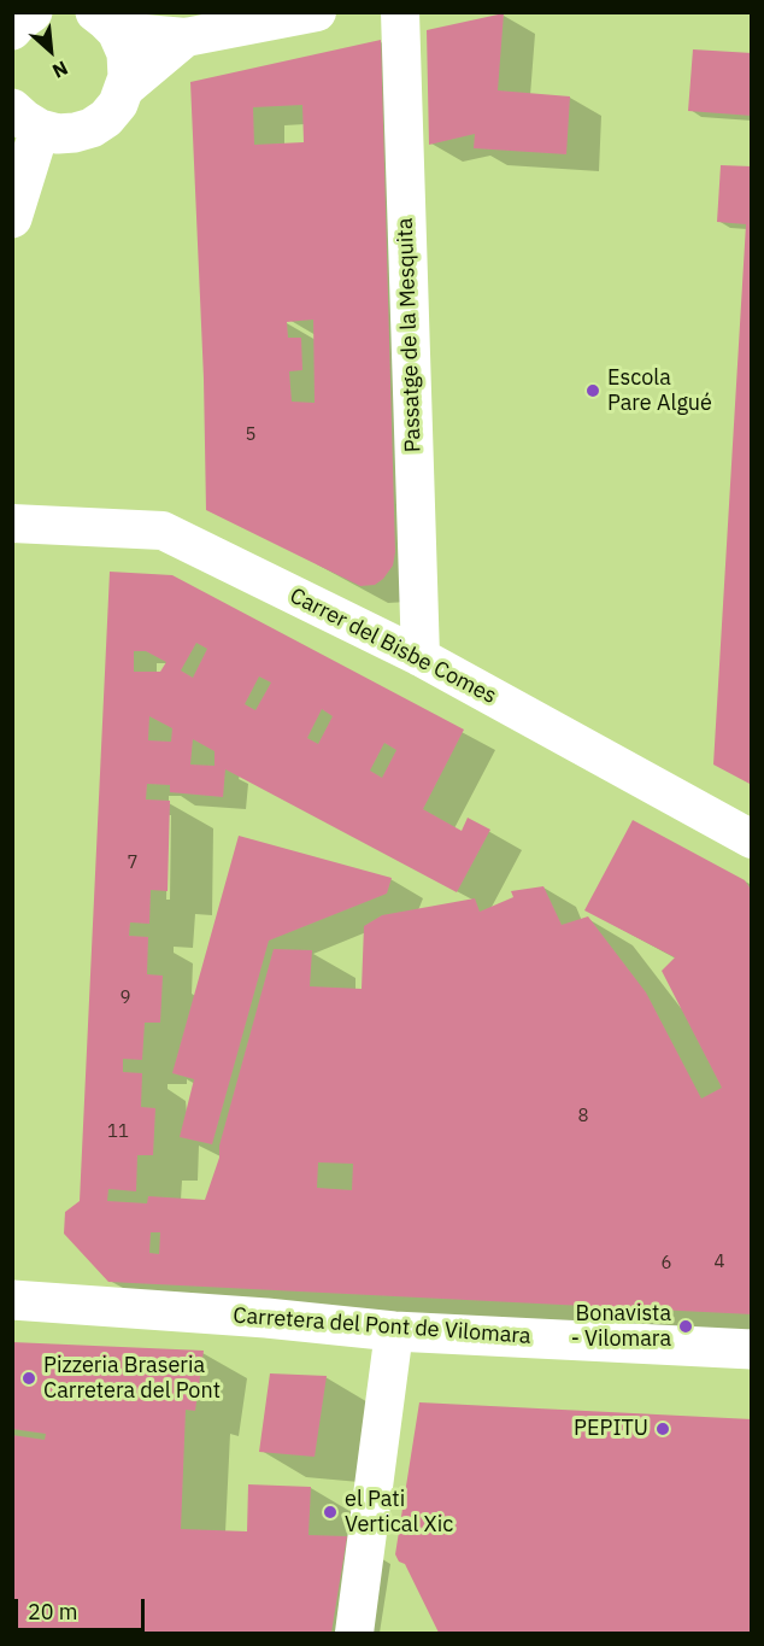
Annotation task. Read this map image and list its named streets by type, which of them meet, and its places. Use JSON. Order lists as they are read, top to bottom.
{
  "streets": {
    "street": ["Passatge de la Mesquita", "Carrer del Bisbe Comes", "Carretera del Pont de Vilomara"]
  },
  "crossings": [
    ["Passatge de la Mesquita", "Carrer del Bisbe Comes"]
  ],
  "places": [
    "Escola Pare Algué",
    "Bonavista - Vilomara",
    "Pizzeria Braseria Carretera del Pont",
    "PEPITU",
    "el Pati Vertical Xic"
  ],
  "house_numbers": [
    "5",
    "7",
    "9",
    "8",
    "11",
    "4",
    "6"
  ],
  "scale_bar": "20 m",
  "north": "bottom right"
}
